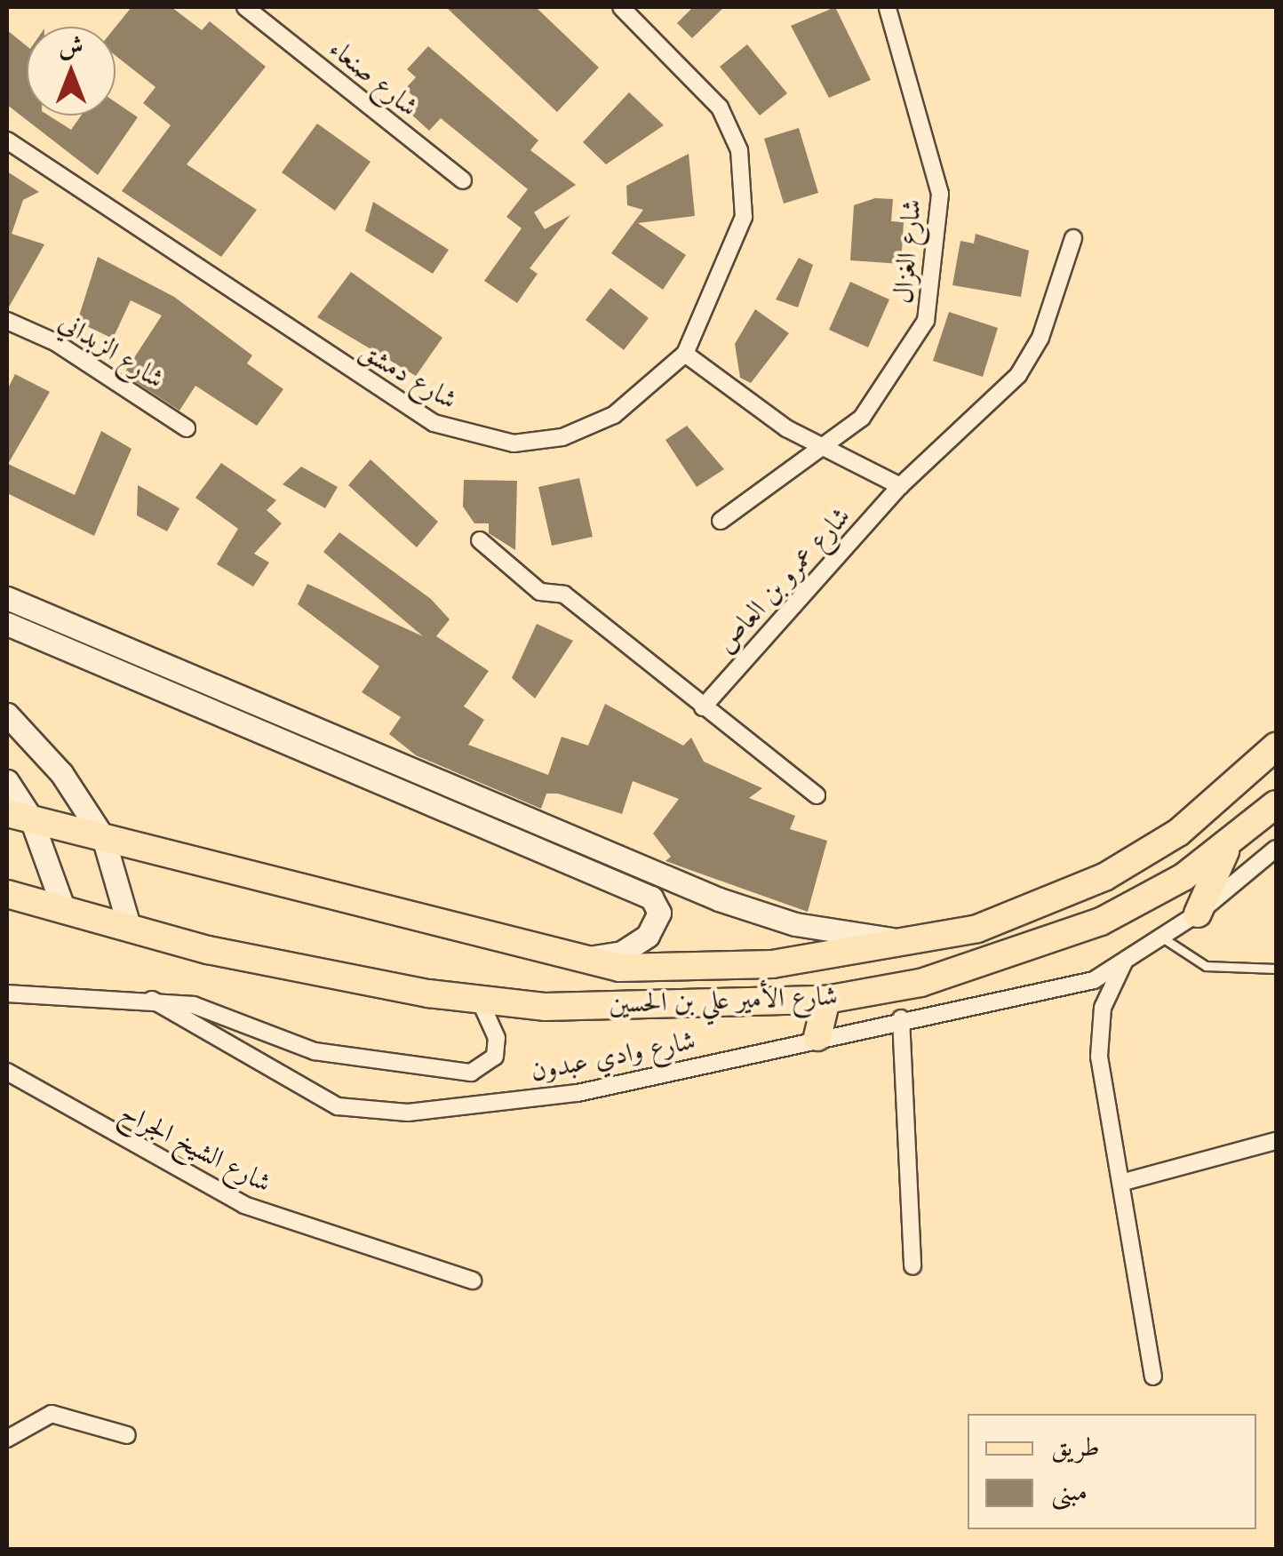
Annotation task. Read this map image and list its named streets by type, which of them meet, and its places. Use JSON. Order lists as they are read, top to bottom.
{
  "streets": {
    "main road": ["شارع الأمير علي بن الحسين"],
    "street": [
      "شارع صنعاء",
      "شارع الغزال",
      "شارع الزبداني",
      "شارع دمشق",
      "شارع عمرو بن العاص",
      "شارع وادي عبدون",
      "شارع الشيخ الجراح"
    ]
  },
  "legend": ["طريق", "مبنى"],
  "north": "top"
}
